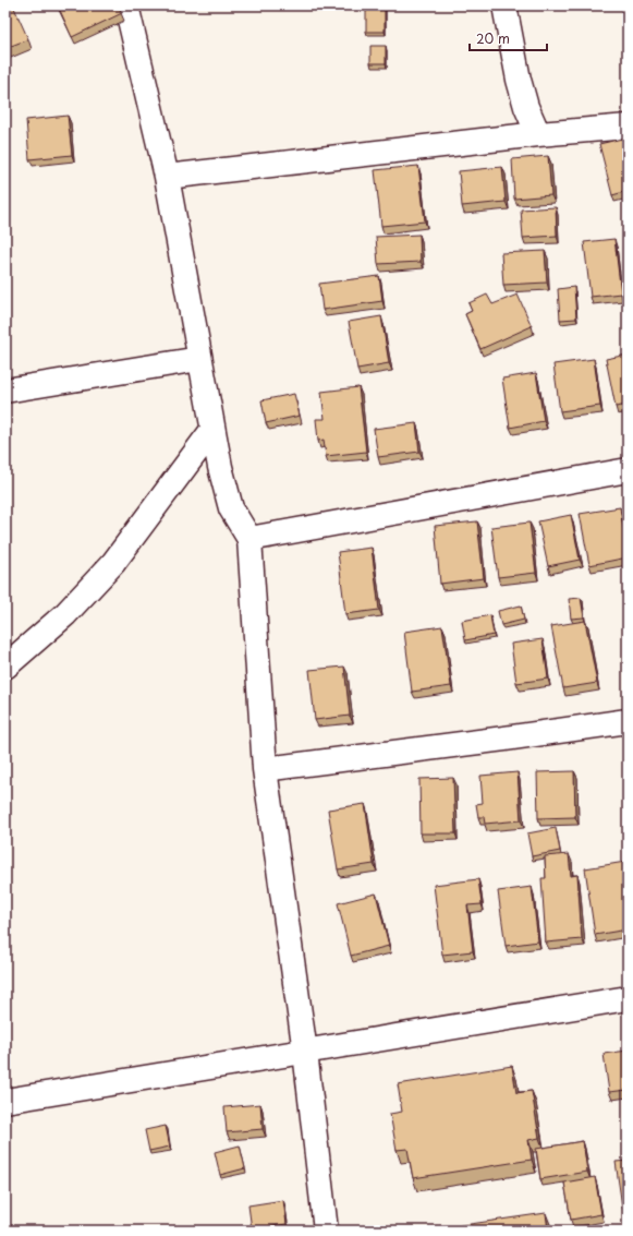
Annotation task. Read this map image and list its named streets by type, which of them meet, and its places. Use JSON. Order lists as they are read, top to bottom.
{
  "scale_bar": "20 m"
}
